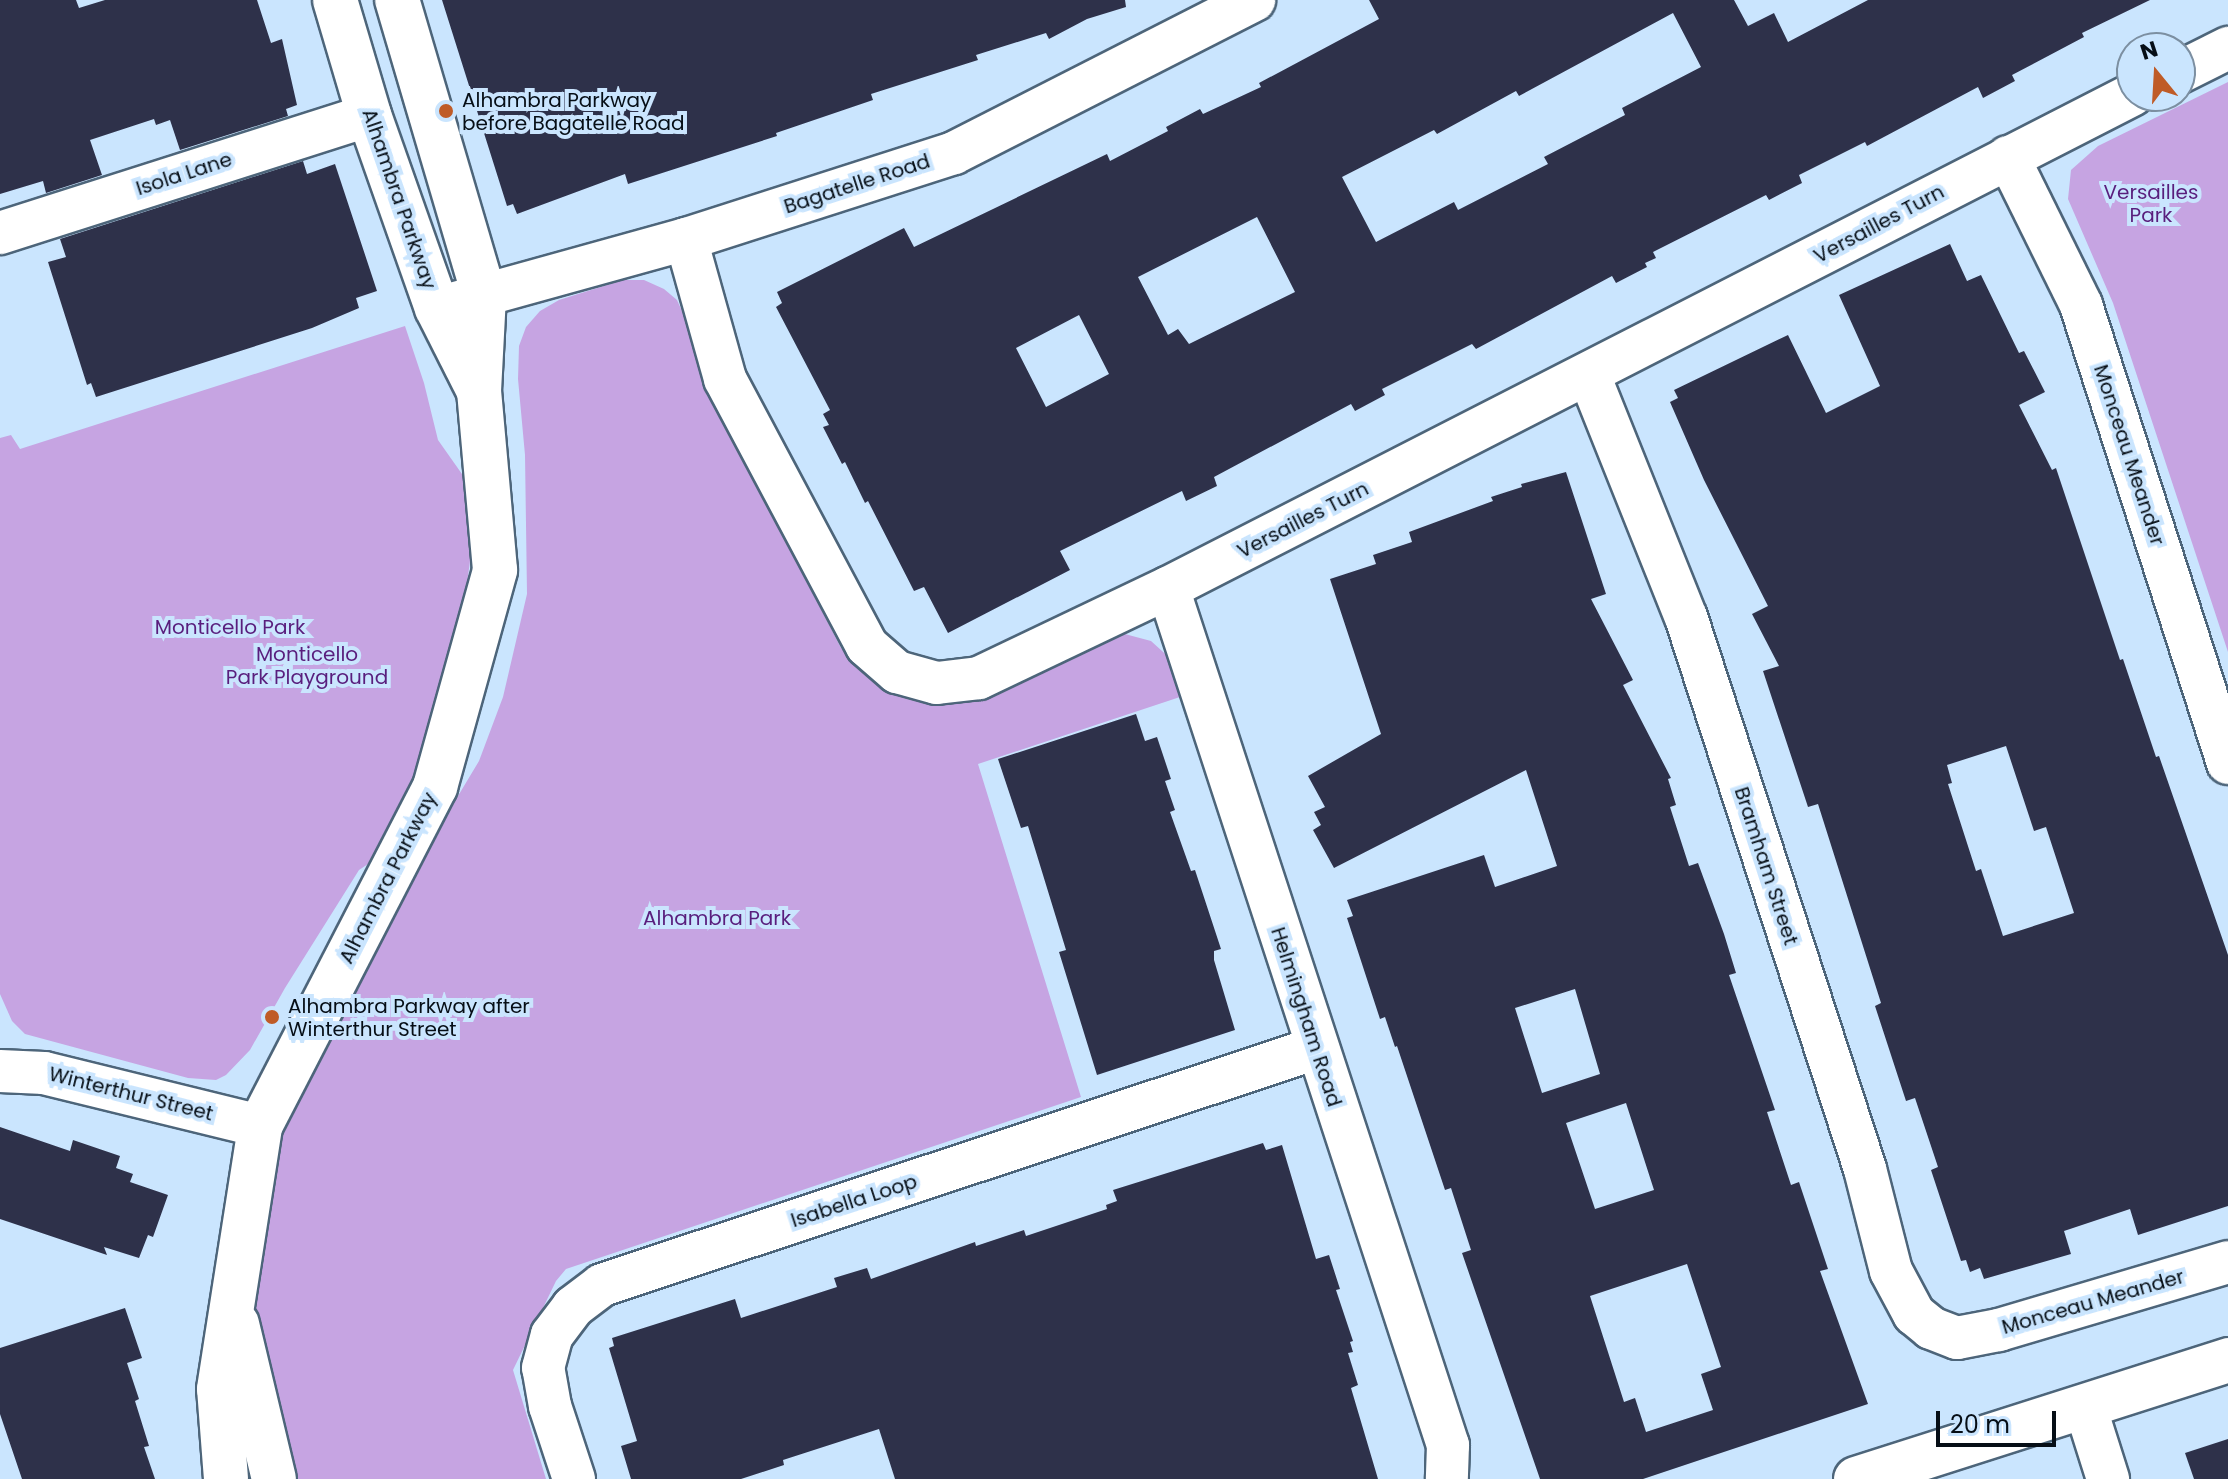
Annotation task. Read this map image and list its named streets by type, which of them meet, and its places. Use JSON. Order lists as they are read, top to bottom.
{
  "streets": {
    "street": [
      "Isola Lane",
      "Bagatelle Road",
      "Alhambra Parkway",
      "Versailles Turn",
      "Monceau Meander",
      "Bramham Street",
      "Helmingham Road",
      "Winterthur Street",
      "Isabella Loop"
    ]
  },
  "crossings": [
    ["Isola Lane", "Alhambra Parkway"],
    ["Bagatelle Road", "Alhambra Parkway"],
    ["Bagatelle Road", "Versailles Turn"],
    ["Alhambra Parkway", "Winterthur Street"],
    ["Versailles Turn", "Monceau Meander"],
    ["Versailles Turn", "Bramham Street"],
    ["Versailles Turn", "Helmingham Road"],
    ["Monceau Meander", "Bramham Street"],
    ["Helmingham Road", "Isabella Loop"]
  ],
  "parks": [
    "Versailles Park",
    "Monticello Park",
    "Monticello Park Playground",
    "Alhambra Park"
  ],
  "places": ["Alhambra Parkway before Bagatelle Road", "Alhambra Parkway after Winterthur Street"],
  "scale_bar": "20 m",
  "north": "top"
}
